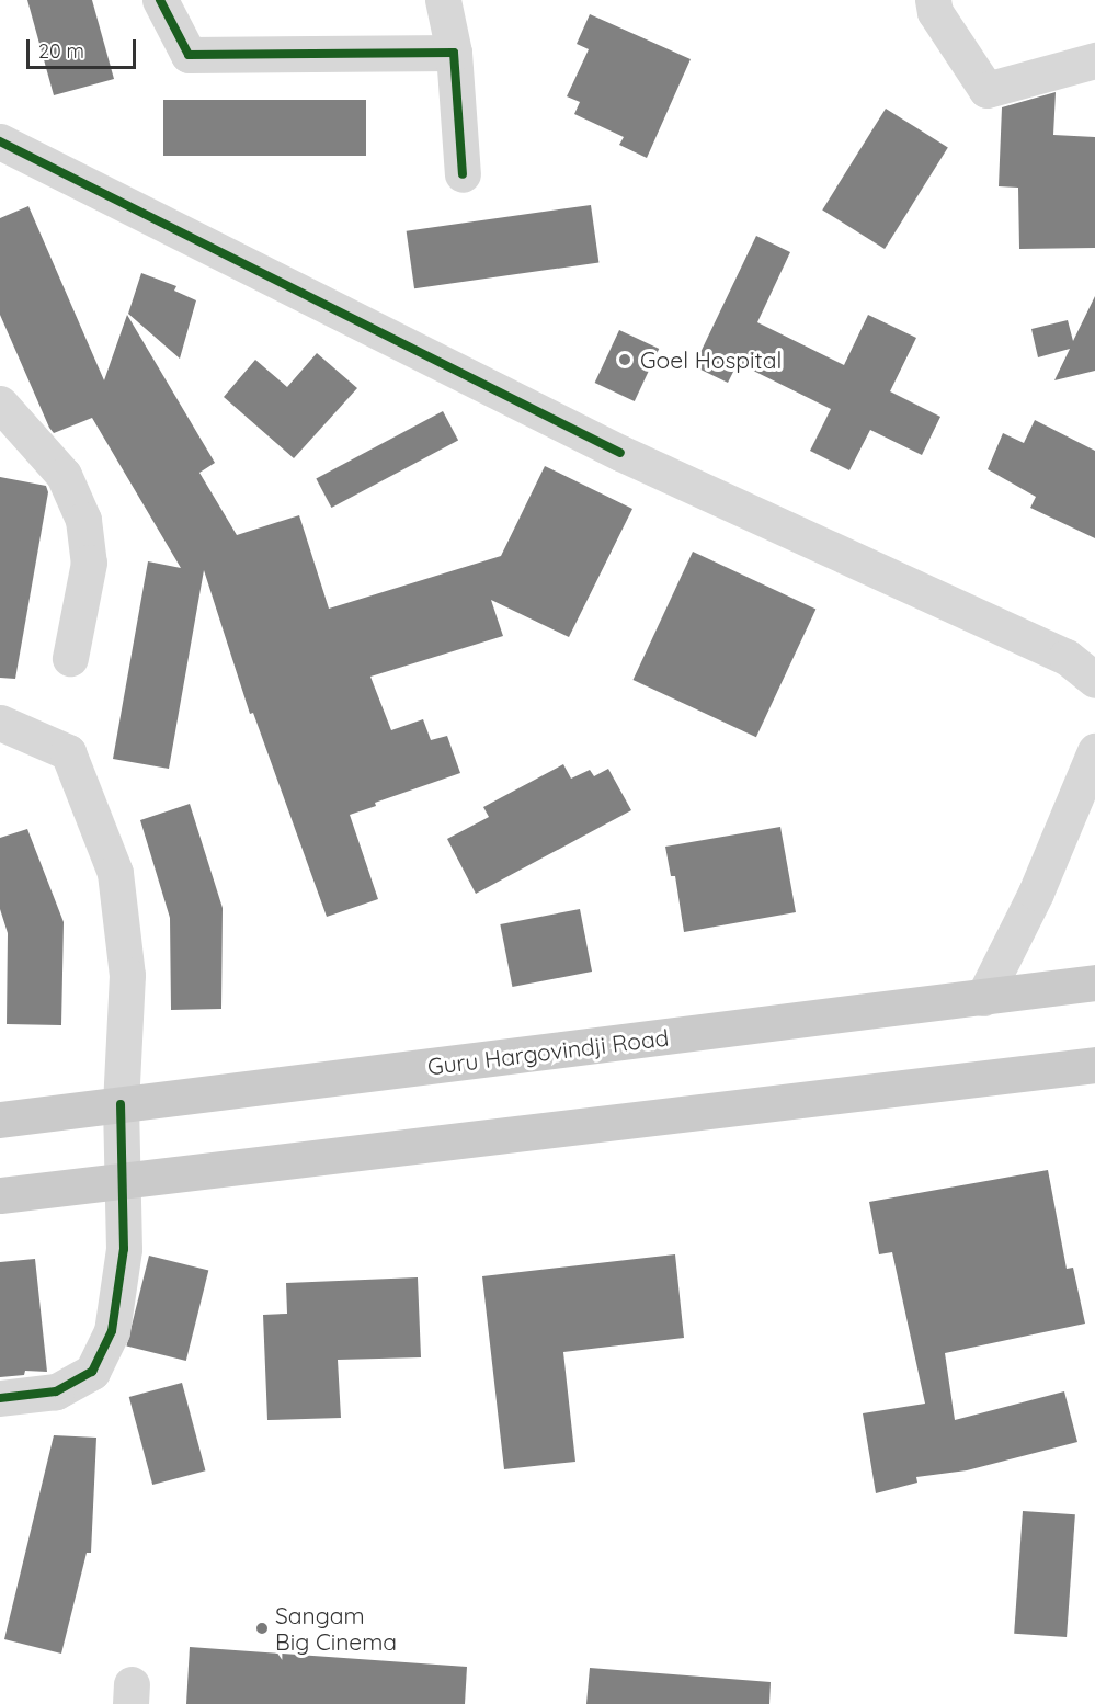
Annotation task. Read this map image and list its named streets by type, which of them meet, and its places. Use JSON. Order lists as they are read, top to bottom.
{
  "streets": {
    "main road": ["Guru Hargovindji Road"]
  },
  "places": ["Goel Hospital", "Sangam Big Cinema"],
  "scale_bar": "20 m"
}
